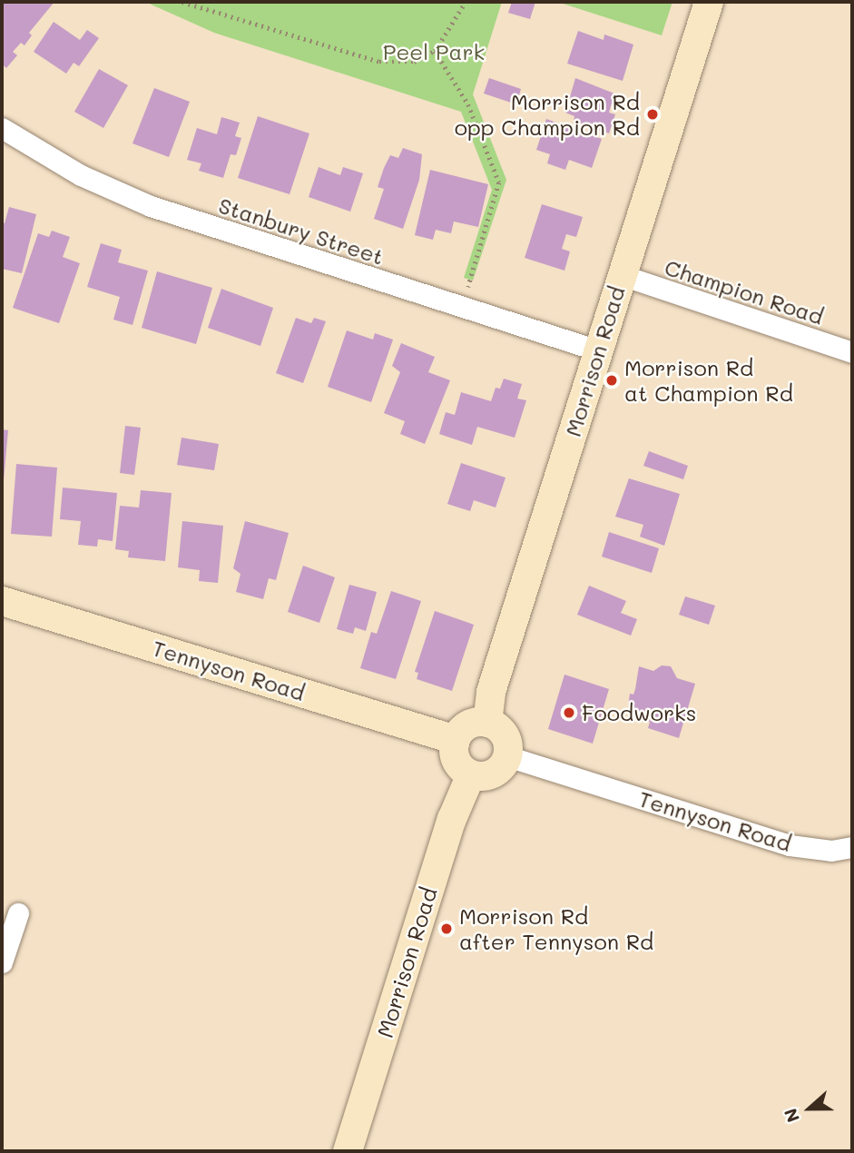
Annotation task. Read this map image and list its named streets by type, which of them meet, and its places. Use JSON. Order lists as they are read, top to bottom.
{
  "streets": {
    "street": [
      "Stanbury Street",
      "Champion Road",
      "Morrison Road",
      "Tennyson Road"
    ]
  },
  "crossings": [
    ["Stanbury Street", "Morrison Road"],
    ["Champion Road", "Morrison Road"],
    ["Morrison Road", "Tennyson Road"]
  ],
  "parks": ["Peel Park"],
  "places": [
    "Morrison Rd opp Champion Rd",
    "Morrison Rd at Champion Rd",
    "Foodworks",
    "Morrison Rd after Tennyson Rd"
  ],
  "north": "left"
}
